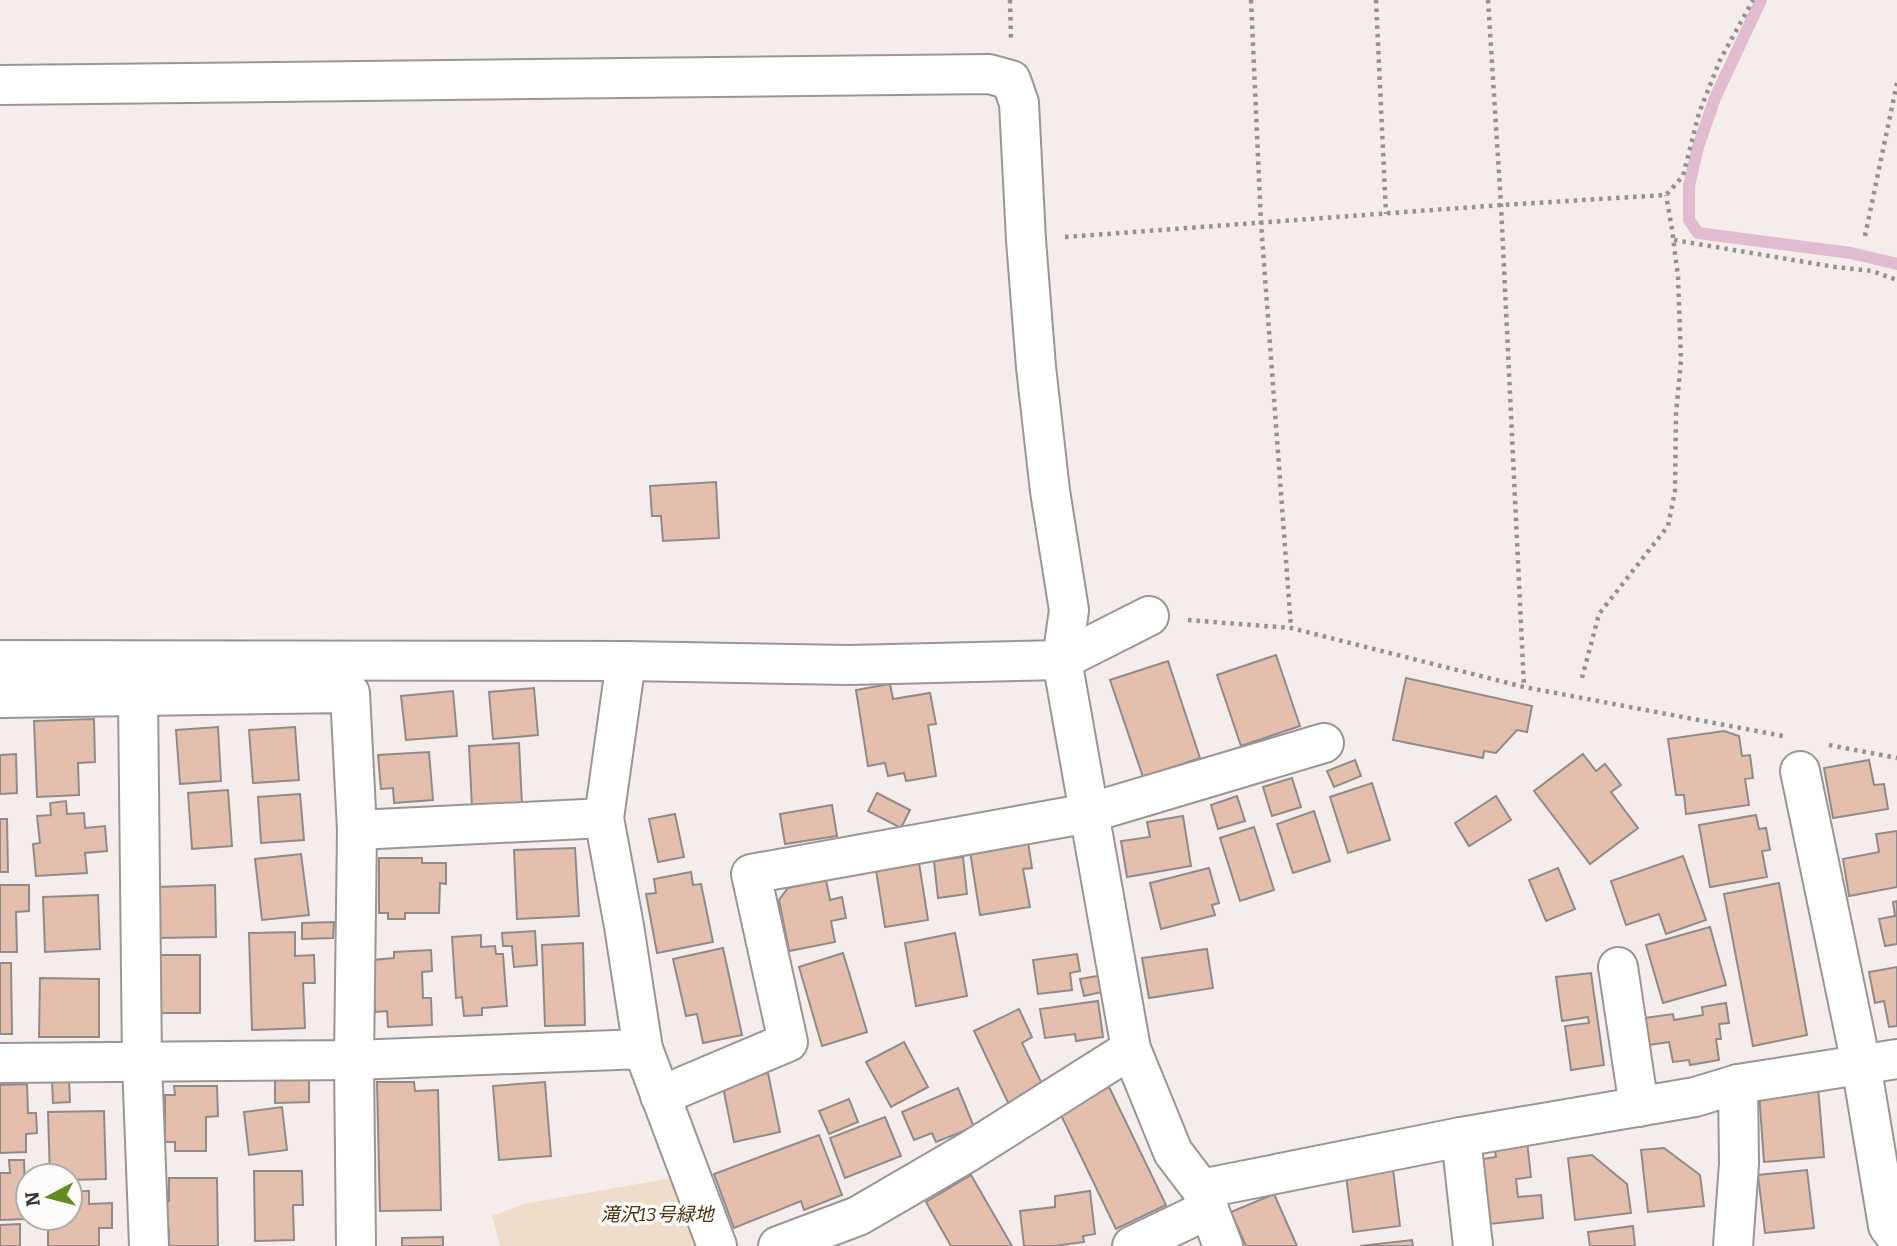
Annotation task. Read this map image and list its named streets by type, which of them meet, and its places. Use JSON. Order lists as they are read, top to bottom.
{
  "parks": ["滝沢13号緑地"],
  "north": "left"
}
